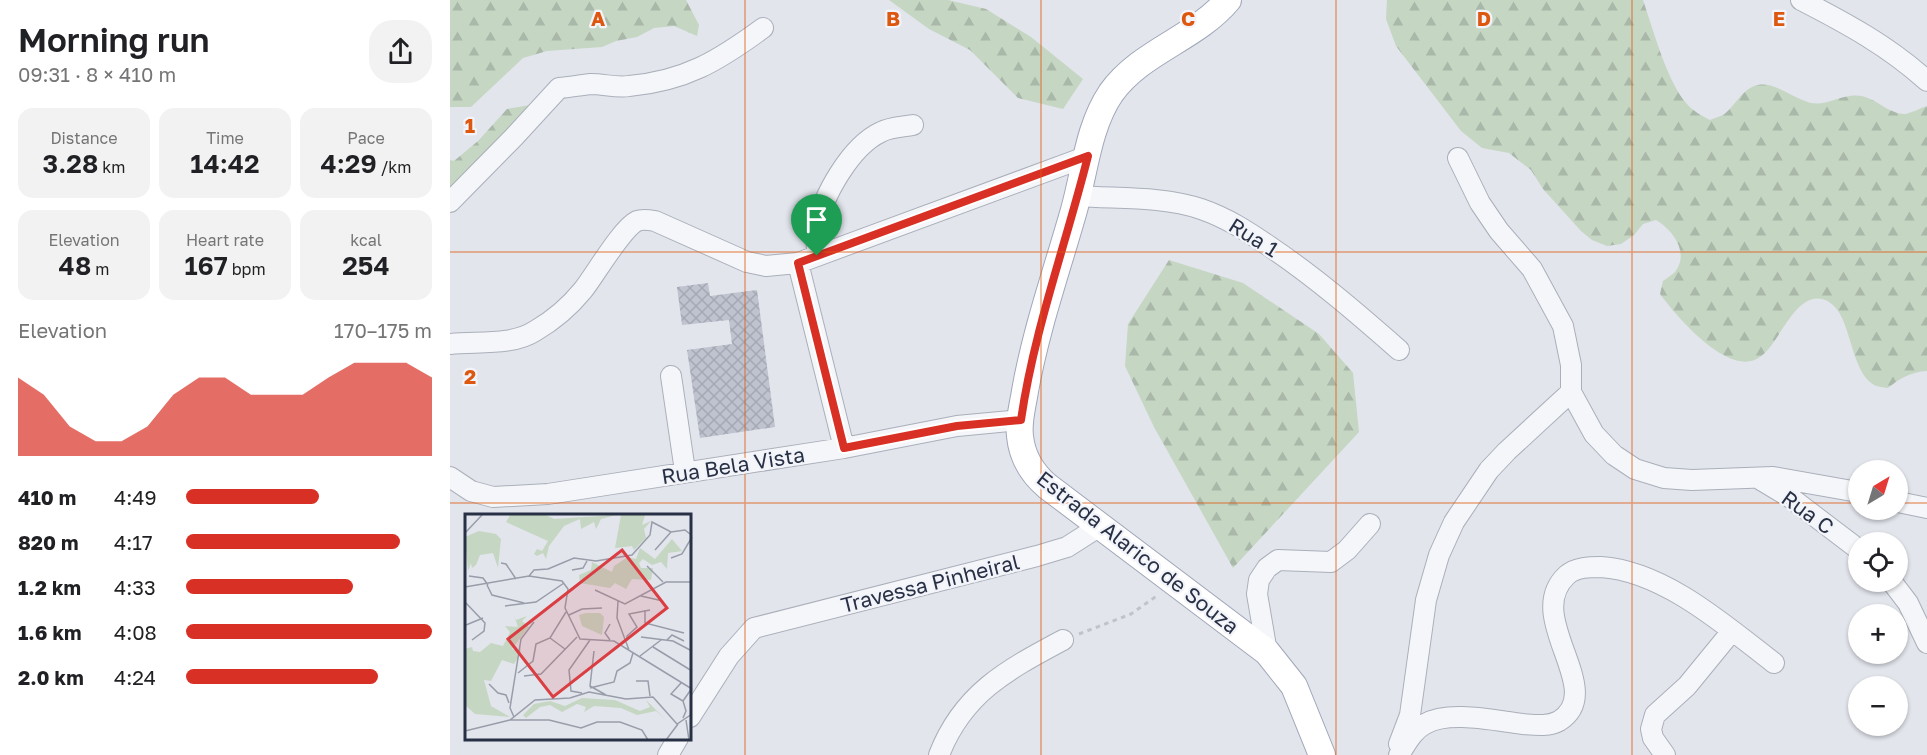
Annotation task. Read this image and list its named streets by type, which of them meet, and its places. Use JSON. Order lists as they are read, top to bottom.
{
  "streets": {
    "main road": ["Estrada Alarico de Souza"],
    "street": [
      "Rua 1",
      "Rua Bela Vista",
      "Rua C",
      "Travessa Pinheiral"
    ]
  },
  "crossings": [
    ["Rua 1", "Estrada Alarico de Souza"],
    ["Rua Bela Vista", "Estrada Alarico de Souza"],
    ["Estrada Alarico de Souza", "Travessa Pinheiral"]
  ],
  "north": "top right",
  "page": {
    "heading": ["Morning run", "09:31 · 8 × 410 m"],
    "stats": [
      ["Distance", "3.28 km"],
      ["Time", "14:42"],
      ["Pace", "4:29 /km"],
      ["Elevation", "48 m"],
      ["Heart rate", "167 bpm"],
      ["kcal", "254"]
    ],
    "chart": ["Elevation", "170–175 m"],
    "map_buttons": ["+", "−"],
    "list": [
      {
        "name": "410 m",
        "note": "4:49"
      },
      {
        "name": "820 m",
        "note": "4:17"
      },
      {
        "name": "1.2 km",
        "note": "4:33"
      },
      {
        "name": "1.6 km",
        "note": "4:08"
      },
      {
        "name": "2.0 km",
        "note": "4:24"
      }
    ]
  },
  "grid": {
    "columns": [
      "A",
      "B",
      "C",
      "D",
      "E"
    ],
    "rows": ["1", "2"]
  }
}
